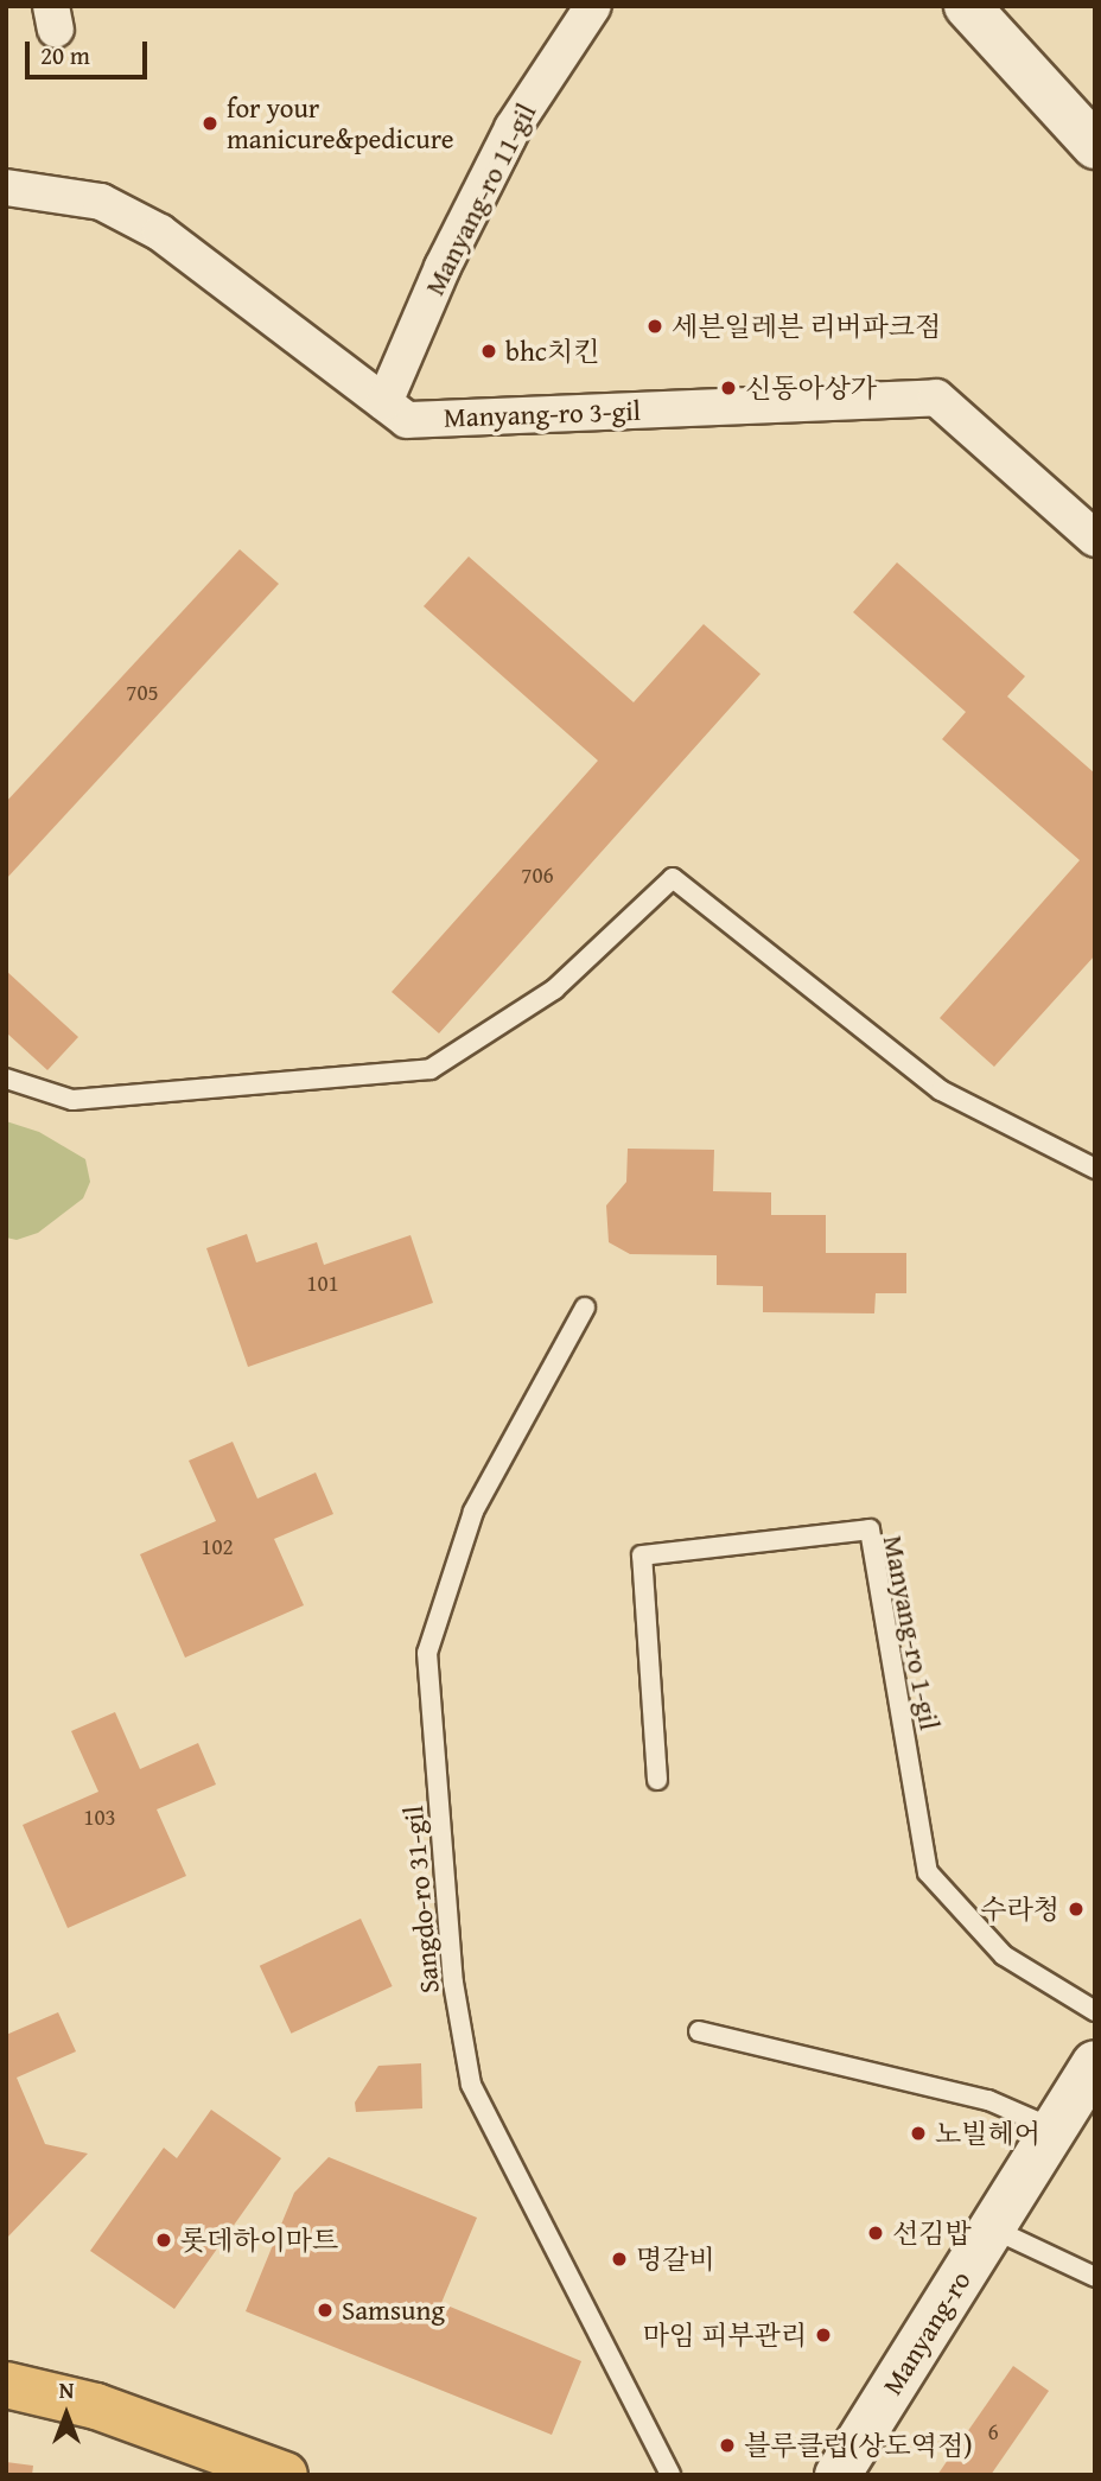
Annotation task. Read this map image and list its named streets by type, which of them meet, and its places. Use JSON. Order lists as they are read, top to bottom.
{
  "streets": {
    "street": ["Manyang-ro 11-gil", "Manyang-ro 3-gil", "Manyang-ro"],
    "lane": ["Manyang-ro 1-gil", "Sangdo-ro 31-gil"]
  },
  "crossings": [
    ["Manyang-ro 11-gil", "Manyang-ro 3-gil"]
  ],
  "places": [
    "for your manicure&pedicure",
    "세븐일레븐 리버파크점",
    "bhc치킨",
    "신동아상가",
    "수라청",
    "노빌헤어",
    "선김밥",
    "롯데하이마트",
    "명갈비",
    "Samsung",
    "마임 피부관리",
    "블루클럽(상도역점)"
  ],
  "house_numbers": [
    "705",
    "706",
    "101",
    "102",
    "103",
    "6"
  ],
  "scale_bar": "20 m",
  "north": "top"
}
